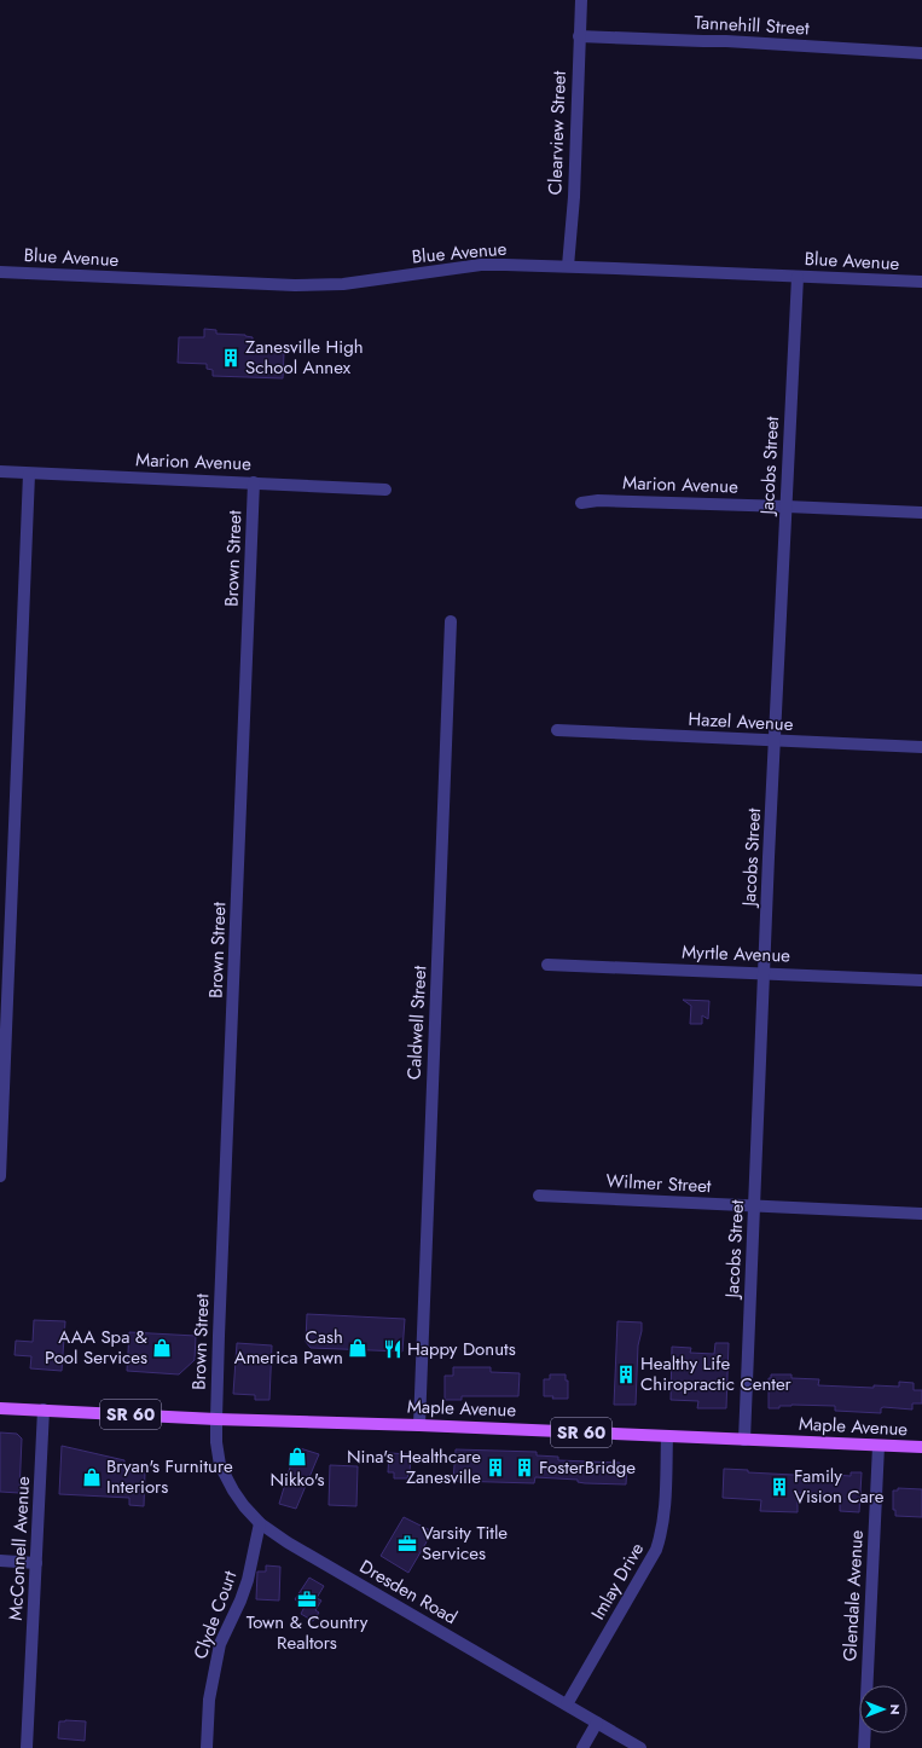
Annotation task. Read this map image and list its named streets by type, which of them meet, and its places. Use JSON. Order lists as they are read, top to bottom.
{
  "streets": {
    "main road": ["Maple Avenue", "SR 60"],
    "street": [
      "Tannehill Street",
      "Clearview Street",
      "Blue Avenue",
      "Marion Avenue",
      "Jacobs Street",
      "Brown Street",
      "Hazel Avenue",
      "Myrtle Avenue",
      "Caldwell Street",
      "Wilmer Street",
      "McConnell Avenue",
      "Imlay Drive",
      "Dresden Road",
      "Glendale Avenue",
      "Clyde Court"
    ]
  },
  "crossings": [
    ["Tannehill Street", "Clearview Street"],
    ["Clearview Street", "Blue Avenue"],
    ["Blue Avenue", "Jacobs Street"],
    ["Marion Avenue", "Jacobs Street"],
    ["Marion Avenue", "Brown Street"],
    ["Jacobs Street", "Hazel Avenue"],
    ["Jacobs Street", "Myrtle Avenue"],
    ["Jacobs Street", "Wilmer Street"],
    ["Jacobs Street", "Maple Avenue"],
    ["Brown Street", "Maple Avenue"],
    ["Brown Street", "Dresden Road"],
    ["Caldwell Street", "Maple Avenue"],
    ["Maple Avenue", "McConnell Avenue"],
    ["Maple Avenue", "Imlay Drive"],
    ["Maple Avenue", "Dresden Road"],
    ["Maple Avenue", "Glendale Avenue"],
    ["Imlay Drive", "Dresden Road"],
    ["Dresden Road", "Clyde Court"]
  ],
  "places": {
    "building": [
      "Zanesville High School Annex",
      "Healthy Life Chiropractic Center",
      "Nina's Healthcare Zanesville",
      "FosterBridge",
      "Family Vision Care"
    ],
    "shop": [
      "AAA Spa & Pool Services",
      "Cash America Pawn",
      "Nikko's",
      "Bryan's Furniture Interiors"
    ],
    "restaurant": ["Happy Donuts"],
    "office": ["Varsity Title Services", "Town & Country Realtors"]
  },
  "north": "right"
}
